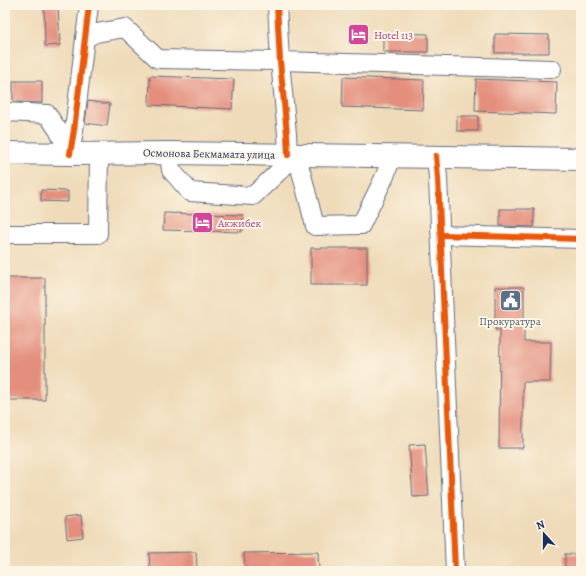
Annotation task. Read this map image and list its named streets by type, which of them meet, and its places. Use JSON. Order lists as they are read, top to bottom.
{
  "streets": {
    "highway": ["Осмонова Бекмамата улица"]
  },
  "places": {
    "hotel": ["Hotel 113", "Акжибек"],
    "public building": ["Прокуратура"]
  },
  "north": "top"
}
